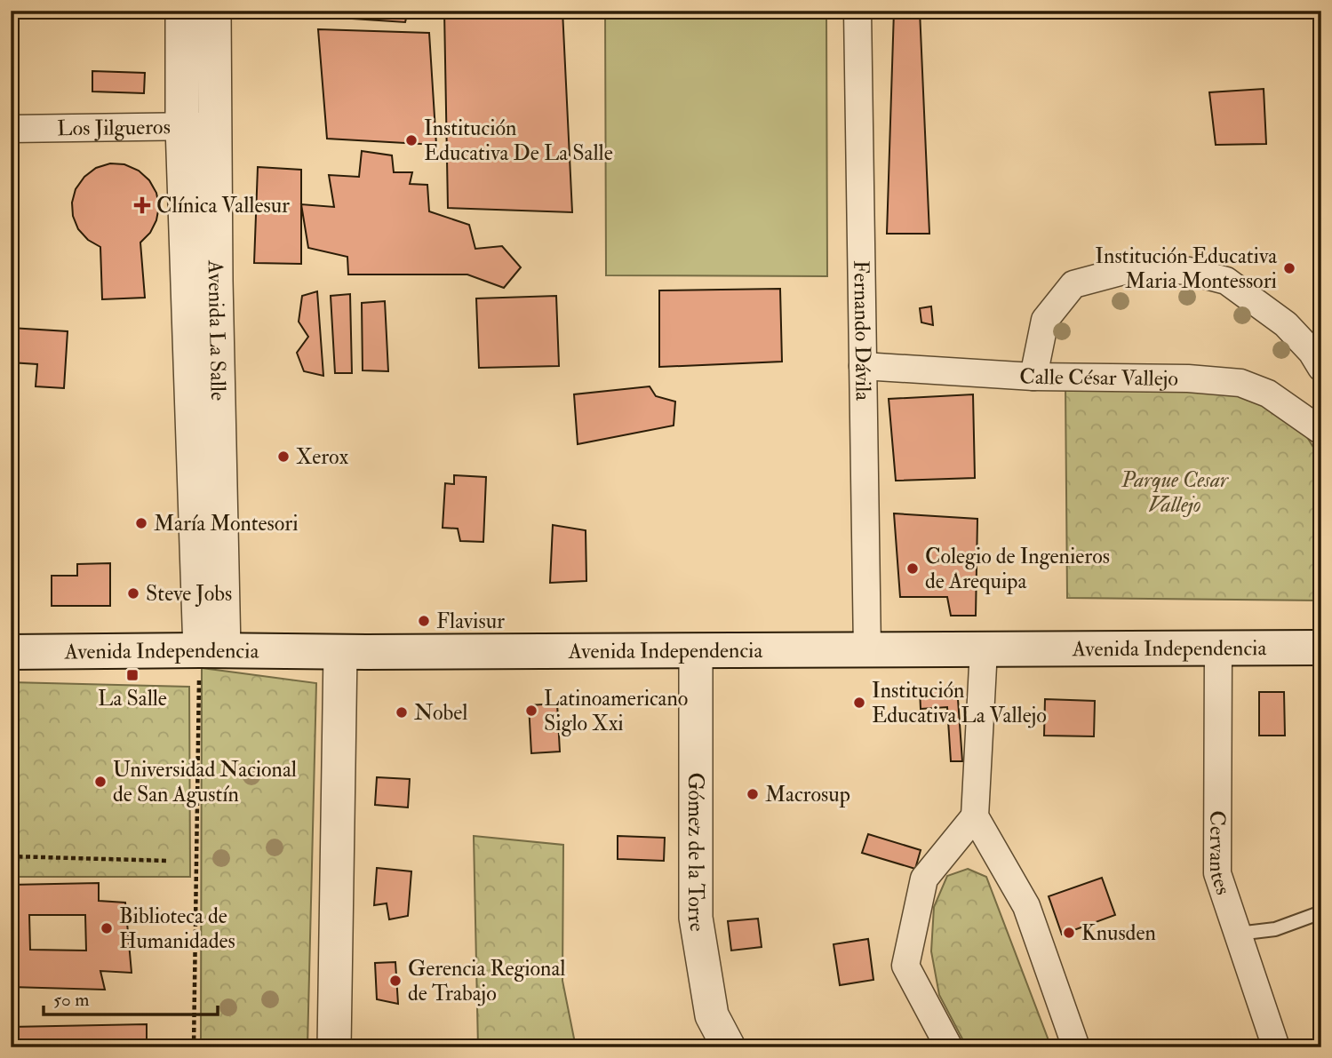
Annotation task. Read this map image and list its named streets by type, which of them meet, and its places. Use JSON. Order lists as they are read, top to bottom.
{
  "streets": {
    "main road": ["Avenida Independencia"],
    "street": [
      "Los Jilgueros",
      "Avenida La Salle",
      "Fernando Dávila",
      "Calle César Vallejo",
      "Gómez de la Torre",
      "Cervantes"
    ]
  },
  "crossings": [
    ["Los Jilgueros", "Avenida La Salle"],
    ["Avenida La Salle", "Avenida Independencia"],
    ["Fernando Dávila", "Calle César Vallejo"],
    ["Fernando Dávila", "Avenida Independencia"],
    ["Avenida Independencia", "Gómez de la Torre"],
    ["Avenida Independencia", "Cervantes"]
  ],
  "parks": ["Parque Cesar Vallejo"],
  "places": {
    "other": [
      "Institución Educativa De La Salle",
      "Institución Educativa Maria Montessori",
      "Xerox",
      "María Montesori",
      "Colegio de Ingenieros de Arequipa",
      "Steve Jobs",
      "Flavisur",
      "Institución Educativa La Vallejo",
      "Latinoamericano Siglo Xxi",
      "Nobel",
      "Universidad Nacional de San Agustín",
      "Macrosup",
      "Biblioteca de Humanidades",
      "Knusden",
      "Gerencia Regional de Trabajo"
    ],
    "health": ["Clínica Vallesur"],
    "transit": ["La Salle"]
  },
  "scale_bar": "50 m"
}
